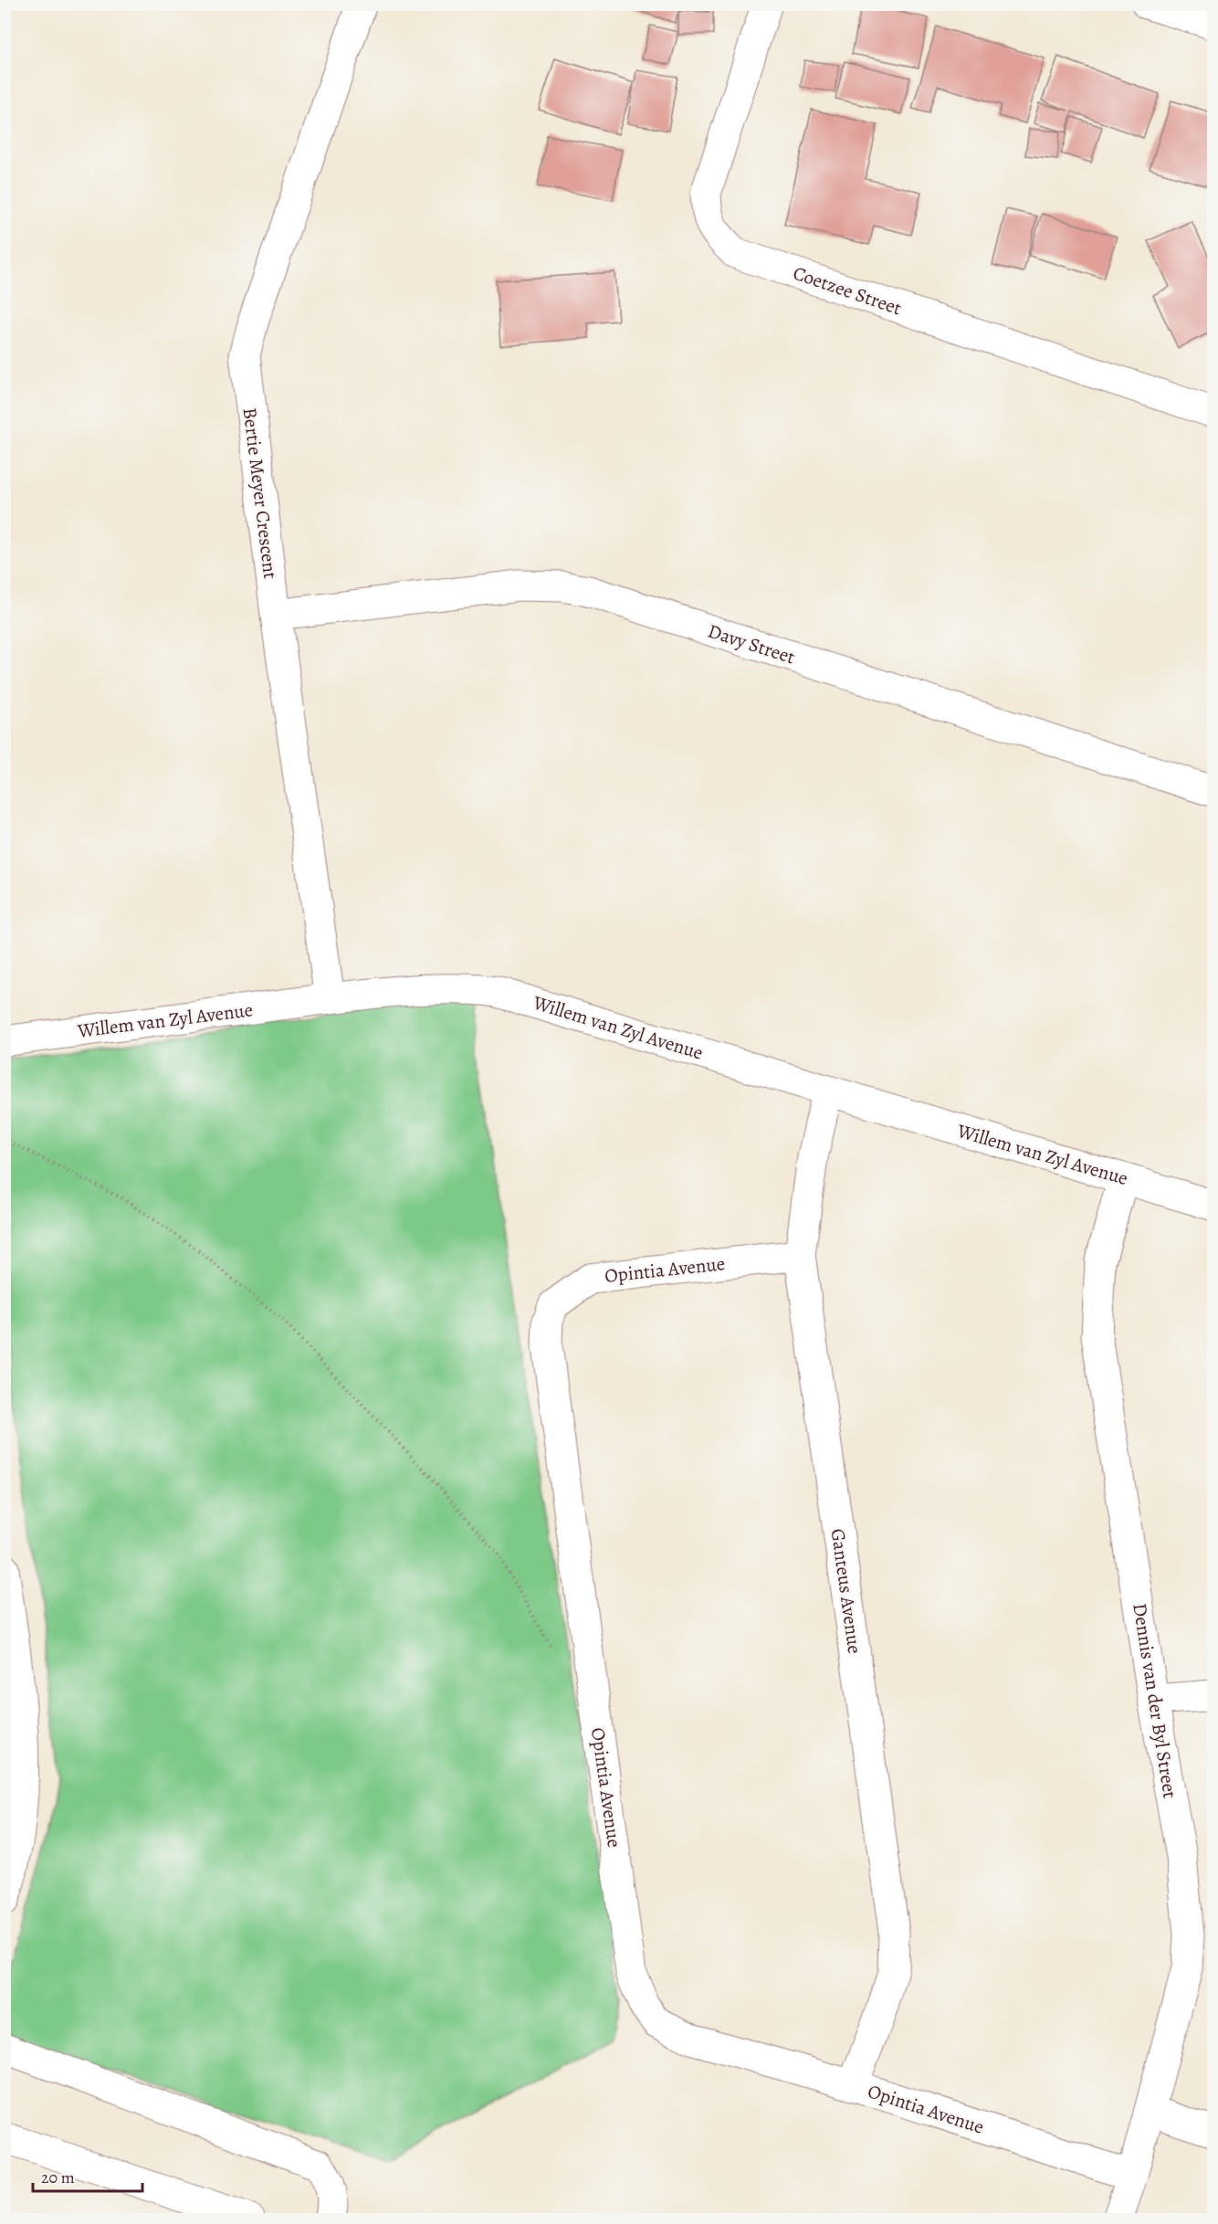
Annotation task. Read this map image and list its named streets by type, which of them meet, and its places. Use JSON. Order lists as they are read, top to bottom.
{
  "streets": {
    "street": [
      "Coetzee Street",
      "Bertie Meyer Crescent",
      "Davy Street",
      "Willem van Zyl Avenue",
      "Opintia Avenue",
      "Ganteus Avenue",
      "Dennis van der Byl Street"
    ]
  },
  "crossings": [
    ["Bertie Meyer Crescent", "Davy Street"],
    ["Bertie Meyer Crescent", "Willem van Zyl Avenue"],
    ["Willem van Zyl Avenue", "Ganteus Avenue"],
    ["Willem van Zyl Avenue", "Dennis van der Byl Street"],
    ["Opintia Avenue", "Ganteus Avenue"],
    ["Opintia Avenue", "Dennis van der Byl Street"]
  ],
  "scale_bar": "20 m"
}
